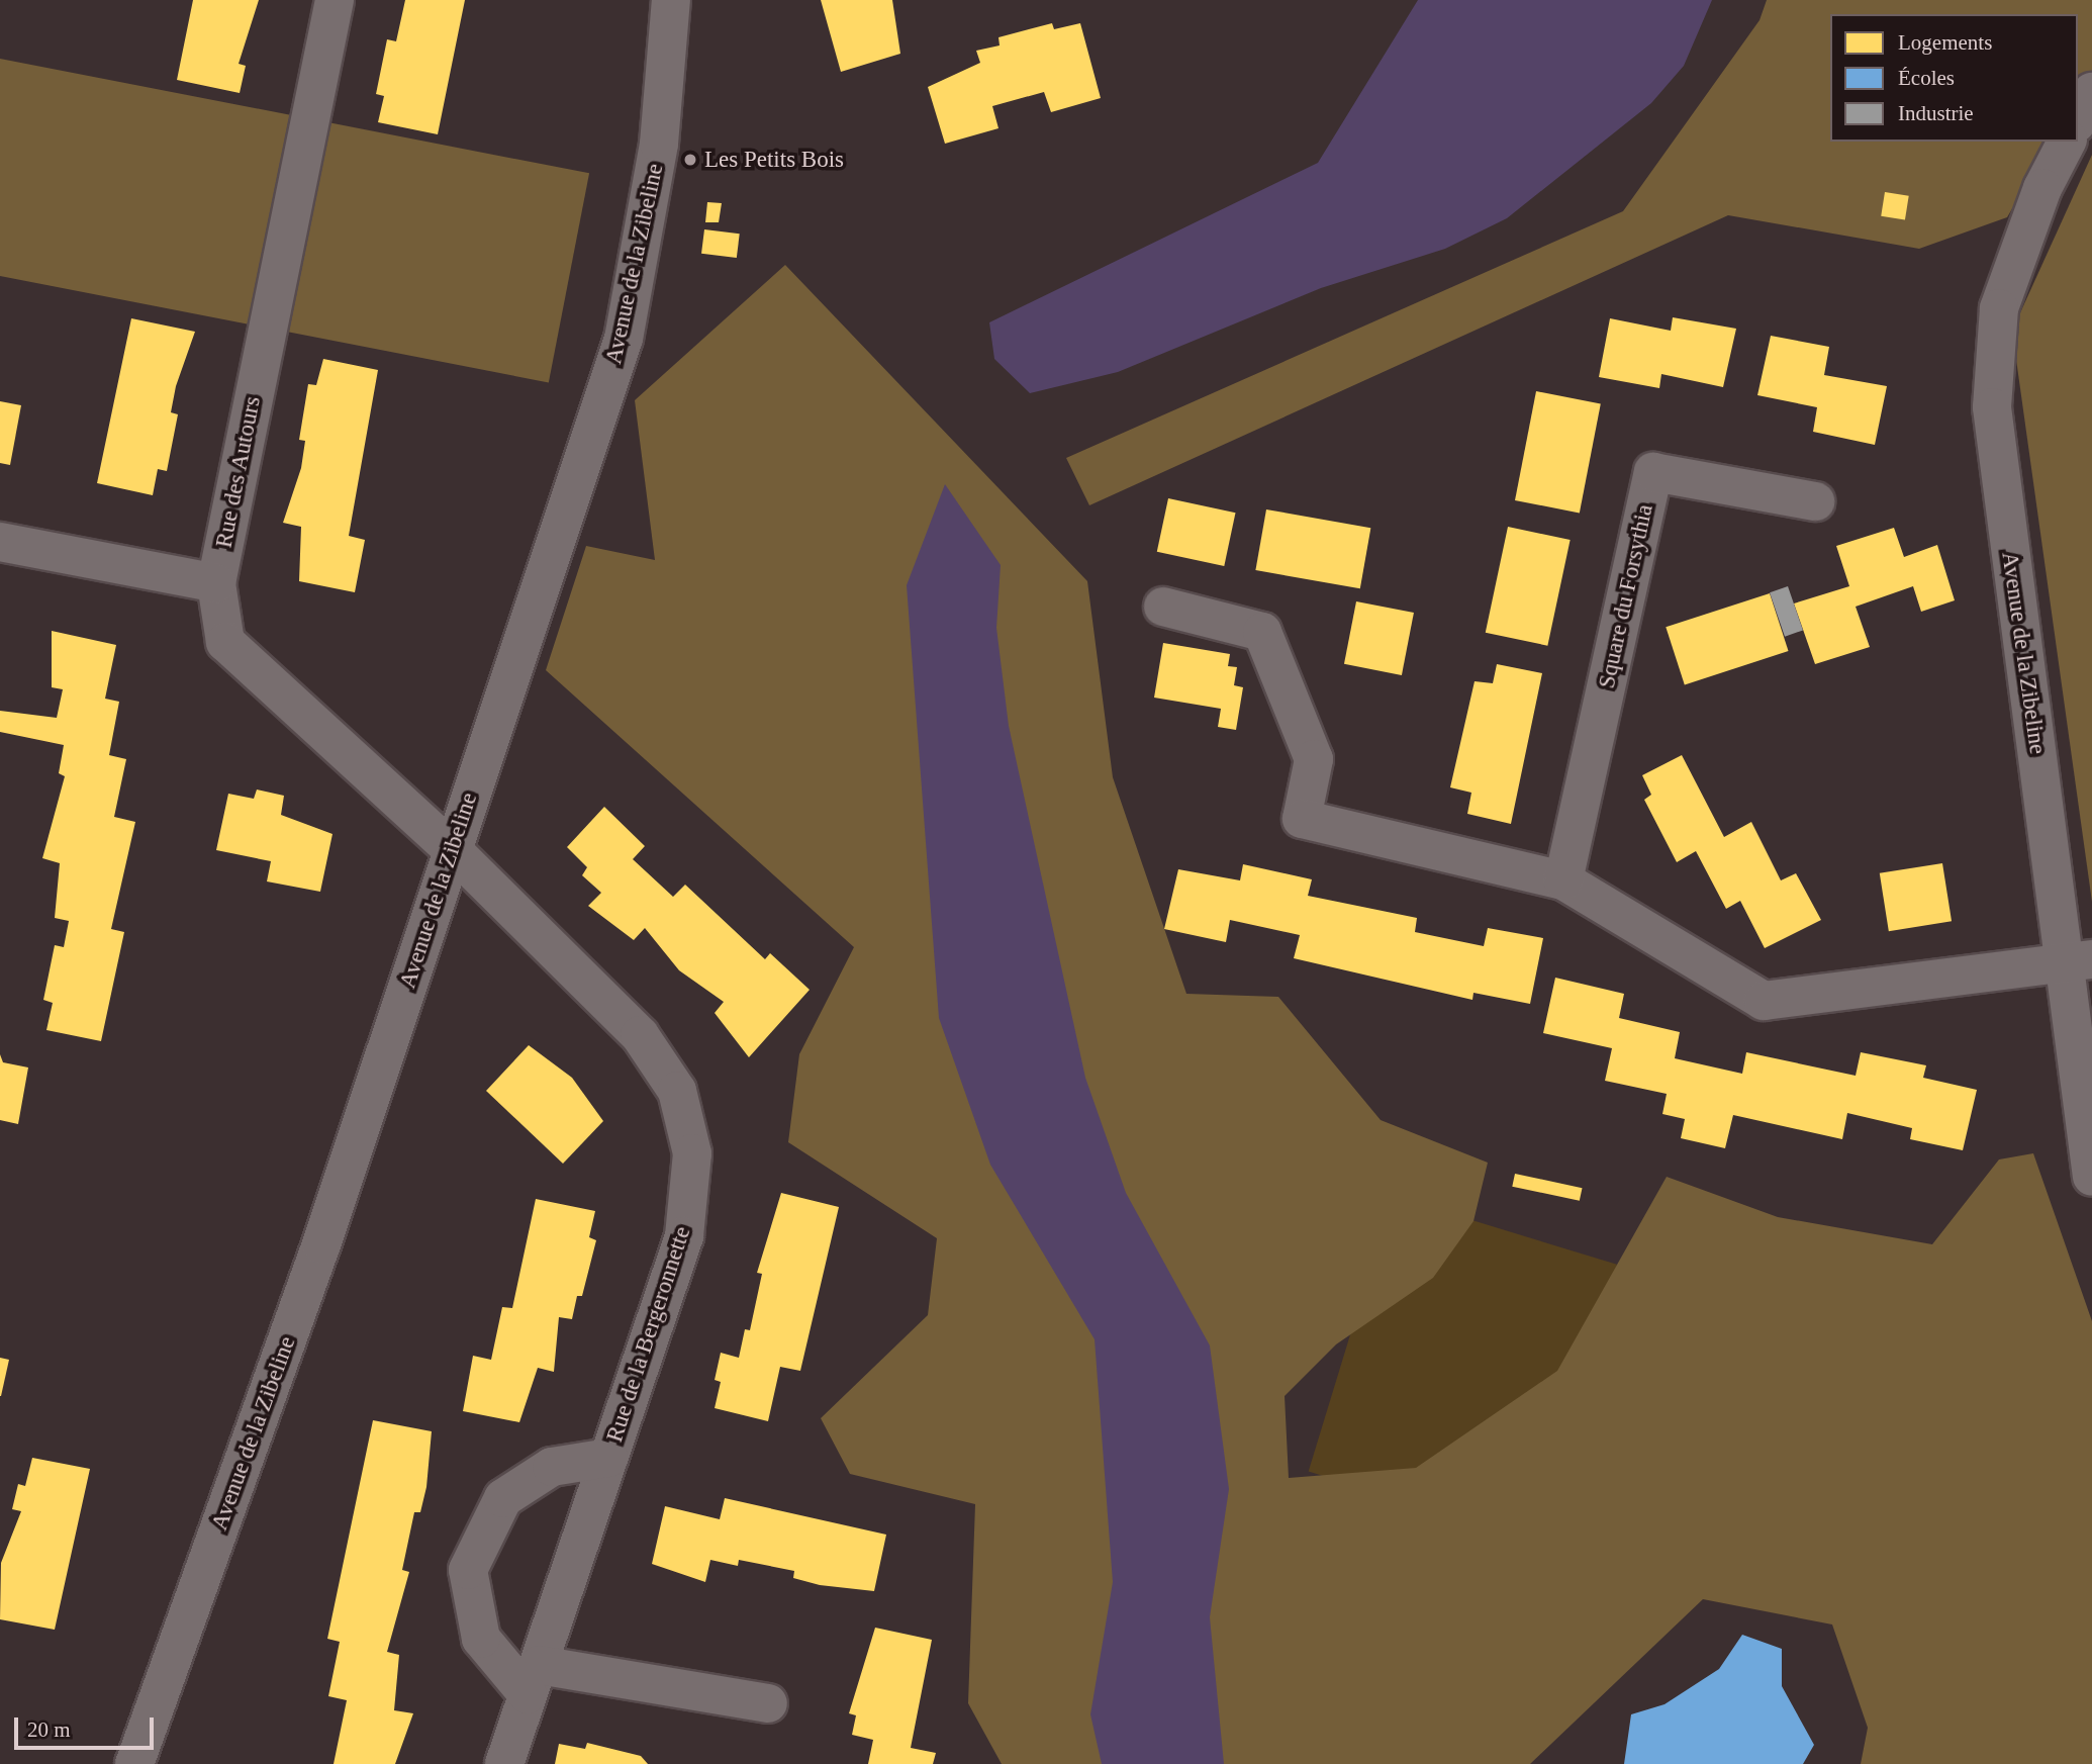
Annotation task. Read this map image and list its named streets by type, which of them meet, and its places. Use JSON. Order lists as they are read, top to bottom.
{
  "streets": {
    "street": [
      "Avenue de la Zibeline",
      "Rue des Autours",
      "Square du Forsythia",
      "Rue de la Bergeronnette"
    ]
  },
  "crossings": [
    ["Avenue de la Zibeline", "Rue des Autours"],
    ["Avenue de la Zibeline", "Rue de la Bergeronnette"],
    ["Rue des Autours", "Rue de la Bergeronnette"]
  ],
  "places": ["Les Petits Bois"],
  "legend": ["Logements", "Écoles", "Industrie"],
  "scale_bar": "20 m"
}
